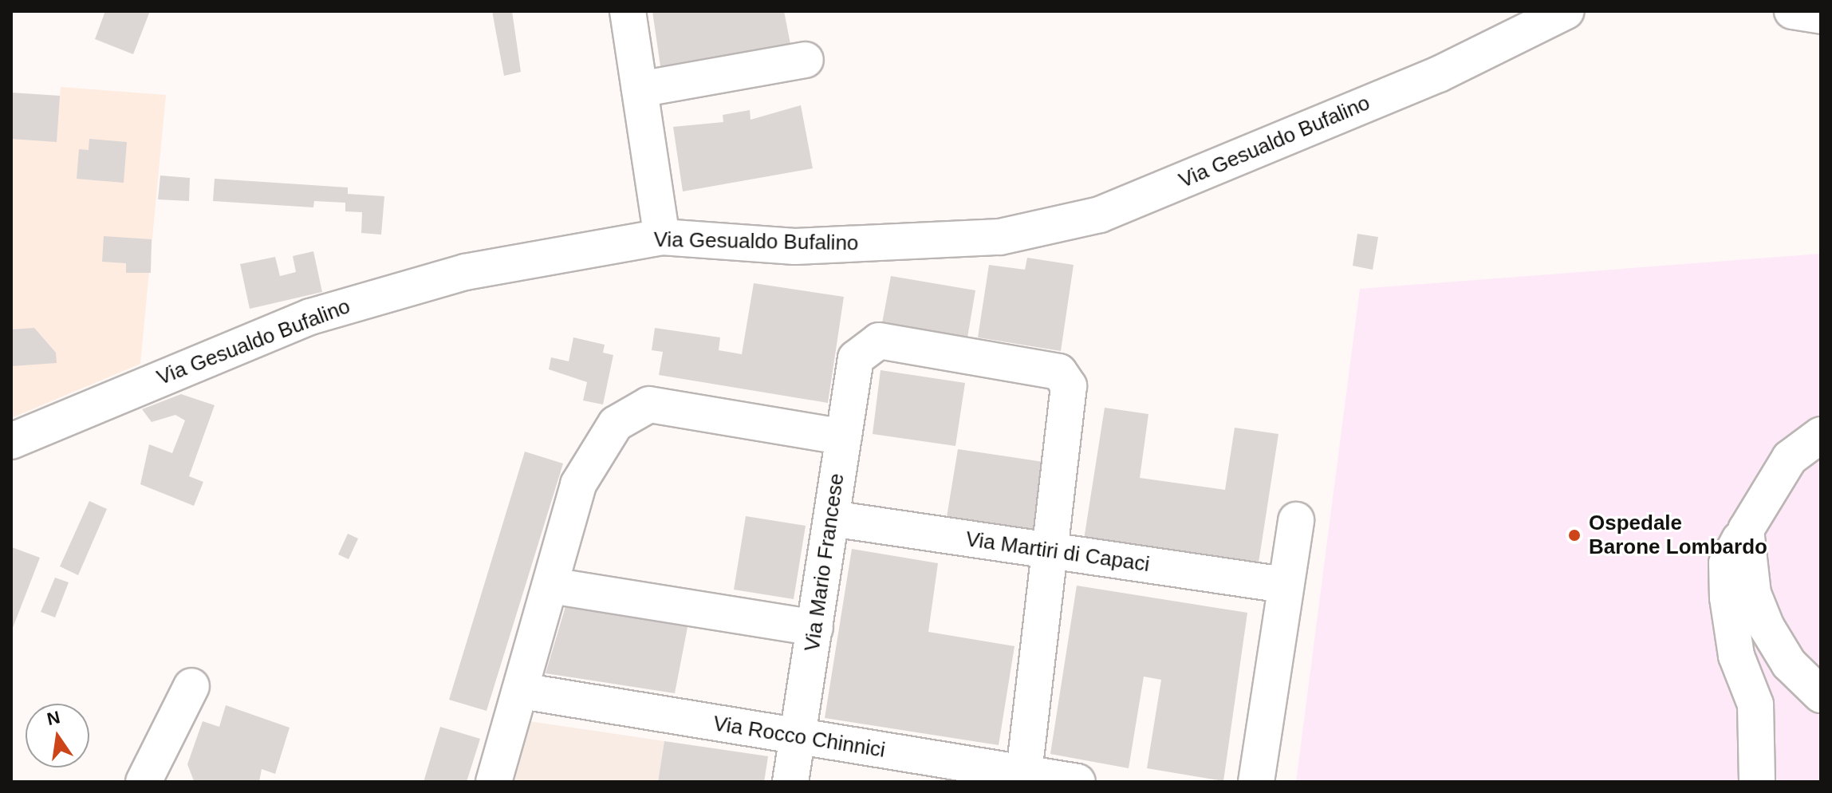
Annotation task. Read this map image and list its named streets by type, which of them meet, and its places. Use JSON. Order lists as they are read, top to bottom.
{
  "streets": {
    "street": [
      "Via Gesualdo Bufalino",
      "Via Martiri di Capaci",
      "Via Mario Francese",
      "Via Rocco Chinnici"
    ]
  },
  "crossings": [
    ["Via Martiri di Capaci", "Via Mario Francese"],
    ["Via Mario Francese", "Via Rocco Chinnici"]
  ],
  "places": ["Ospedale Barone Lombardo"],
  "north": "top"
}
